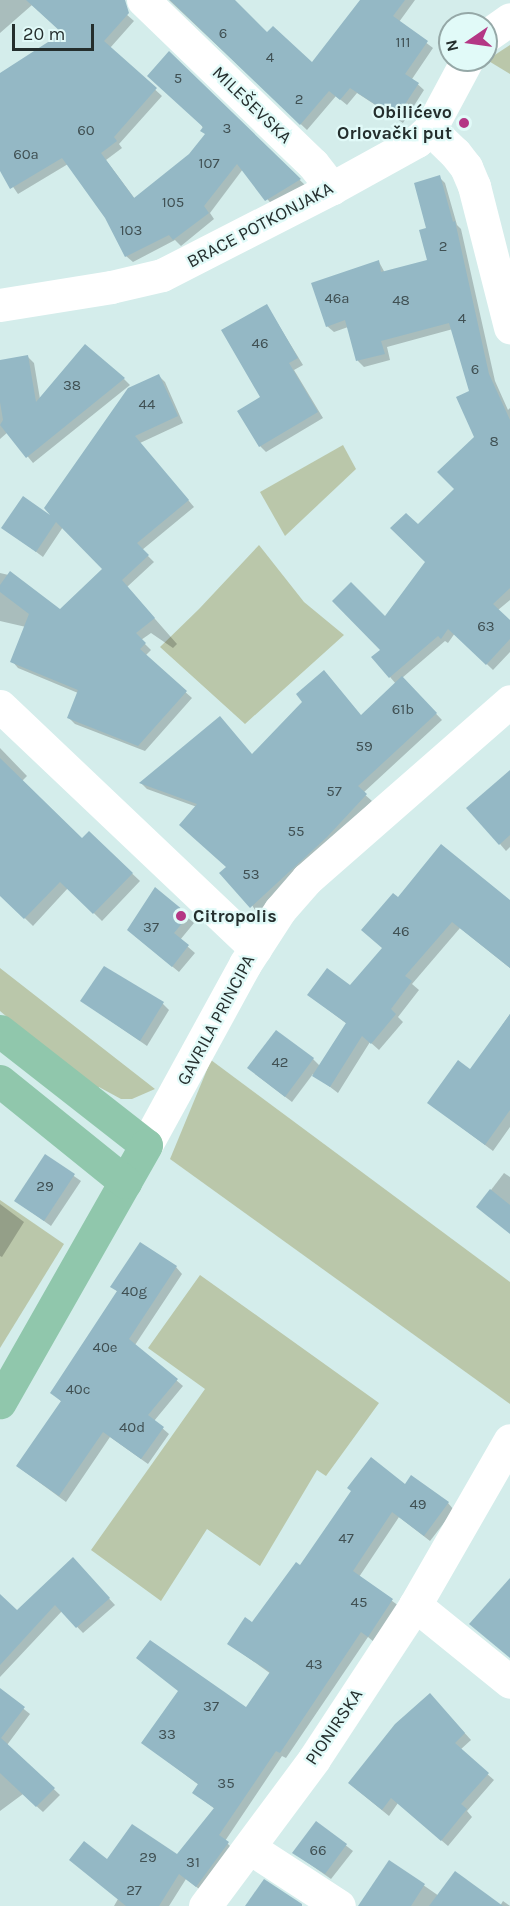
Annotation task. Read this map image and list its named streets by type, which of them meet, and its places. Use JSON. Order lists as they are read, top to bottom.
{
  "streets": {
    "main road": ["GAVRILA PRINCIPA"],
    "street": ["MILEŠEVSKA", "BRACE POTKONJAKA", "PIONIRSKA"]
  },
  "crossings": [
    ["MILEŠEVSKA", "BRACE POTKONJAKA"]
  ],
  "places": ["Obilićevo Orlovački put", "Citropolis"],
  "house_numbers": [
    "6",
    "111",
    "4",
    "5",
    "2",
    "3",
    "60",
    "60a",
    "107",
    "105",
    "103",
    "2",
    "46a",
    "48",
    "4",
    "46",
    "6",
    "38",
    "44",
    "8",
    "63",
    "61b",
    "59",
    "57",
    "55",
    "53",
    "37",
    "46",
    "42",
    "29",
    "40g",
    "40e",
    "40c",
    "40d",
    "49",
    "47",
    "45",
    "43",
    "37",
    "33",
    "35",
    "66",
    "29",
    "31",
    "27"
  ],
  "scale_bar": "20 m",
  "north": "left"
}
